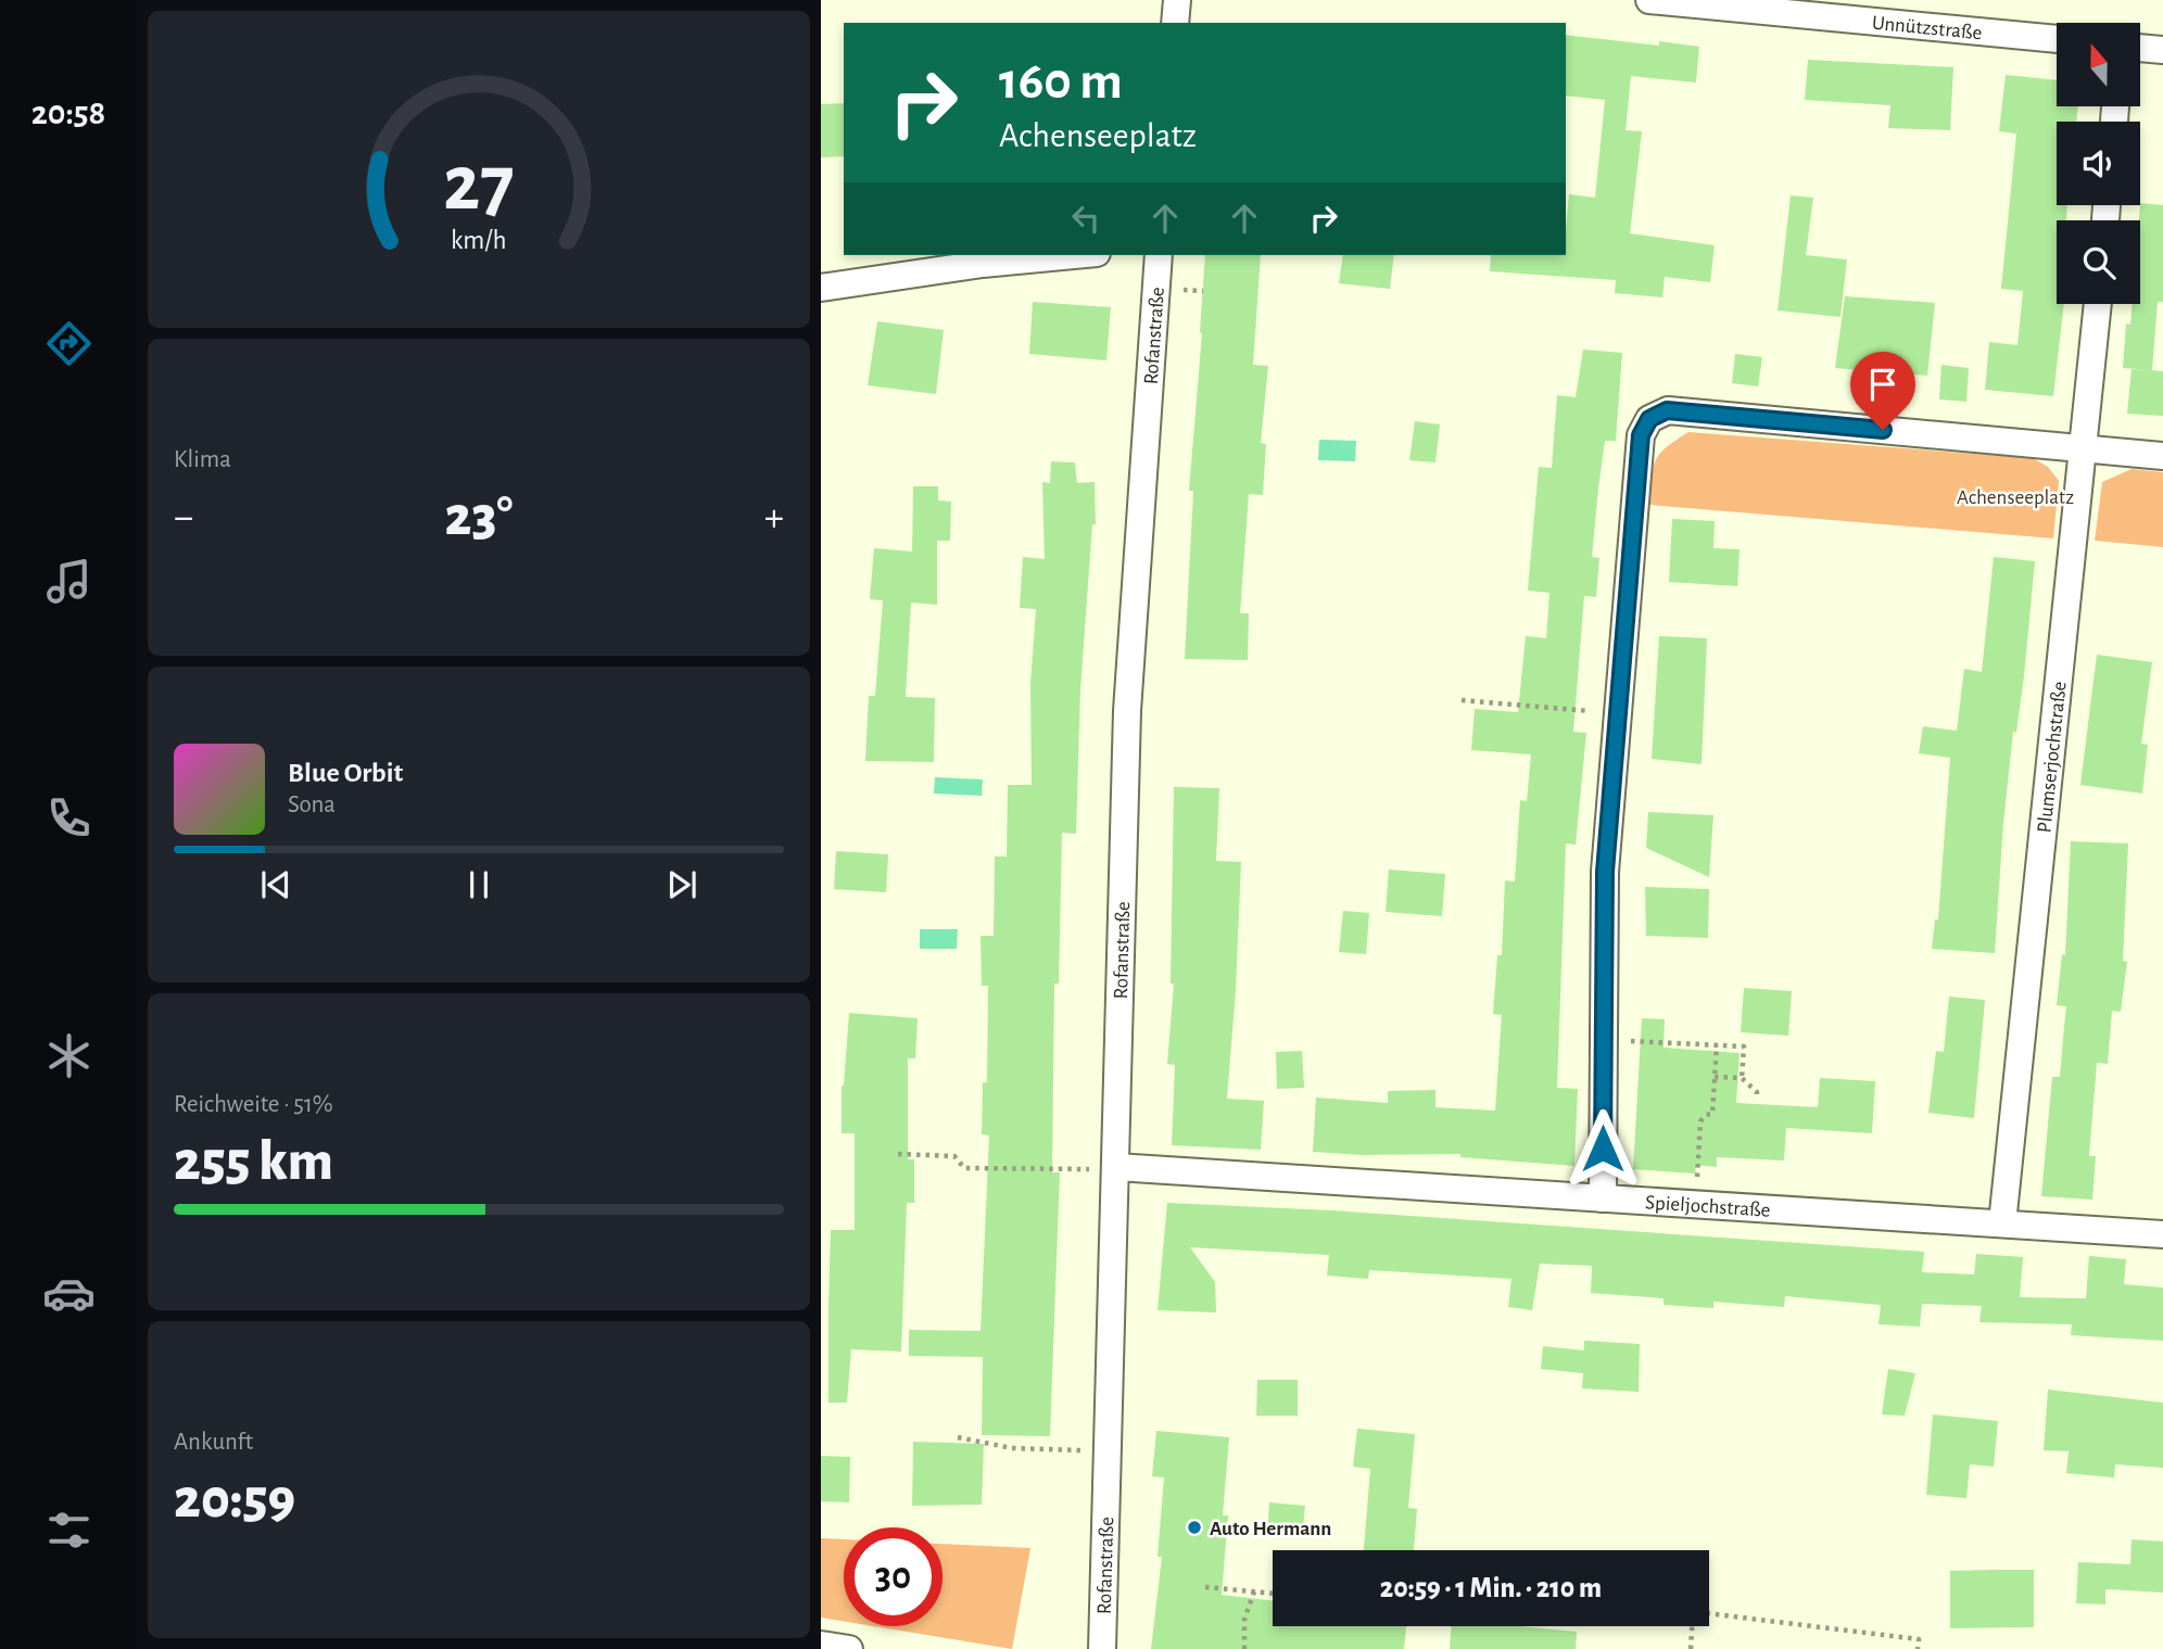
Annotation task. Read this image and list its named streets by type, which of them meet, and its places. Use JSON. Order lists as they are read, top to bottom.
{
  "streets": {
    "street": [
      "Unnützstraße",
      "Rofanstraße",
      "Plumserjochstraße",
      "Spieljochstraße"
    ]
  },
  "crossings": [
    ["Rofanstraße", "Spieljochstraße"],
    ["Plumserjochstraße", "Spieljochstraße"]
  ],
  "parks": ["Achenseeplatz"],
  "places": ["Auto Hermann"],
  "north": "top",
  "page": {
    "tabs": "20:58",
    "turn": ["160 m", "Achenseeplatz"],
    "tile": [
      "Klima",
      ["Reichweite · 51%", "255 km"],
      ["Ankunft", "20:59"]
    ],
    "heat": ["−", "23°", "+"],
    "song": ["Blue Orbit", "Sona"],
    "limit": "30",
    "trip": "20:59 · 1 Min. · 210 m",
    "gauge": ["27", "km/h"]
  }
}
